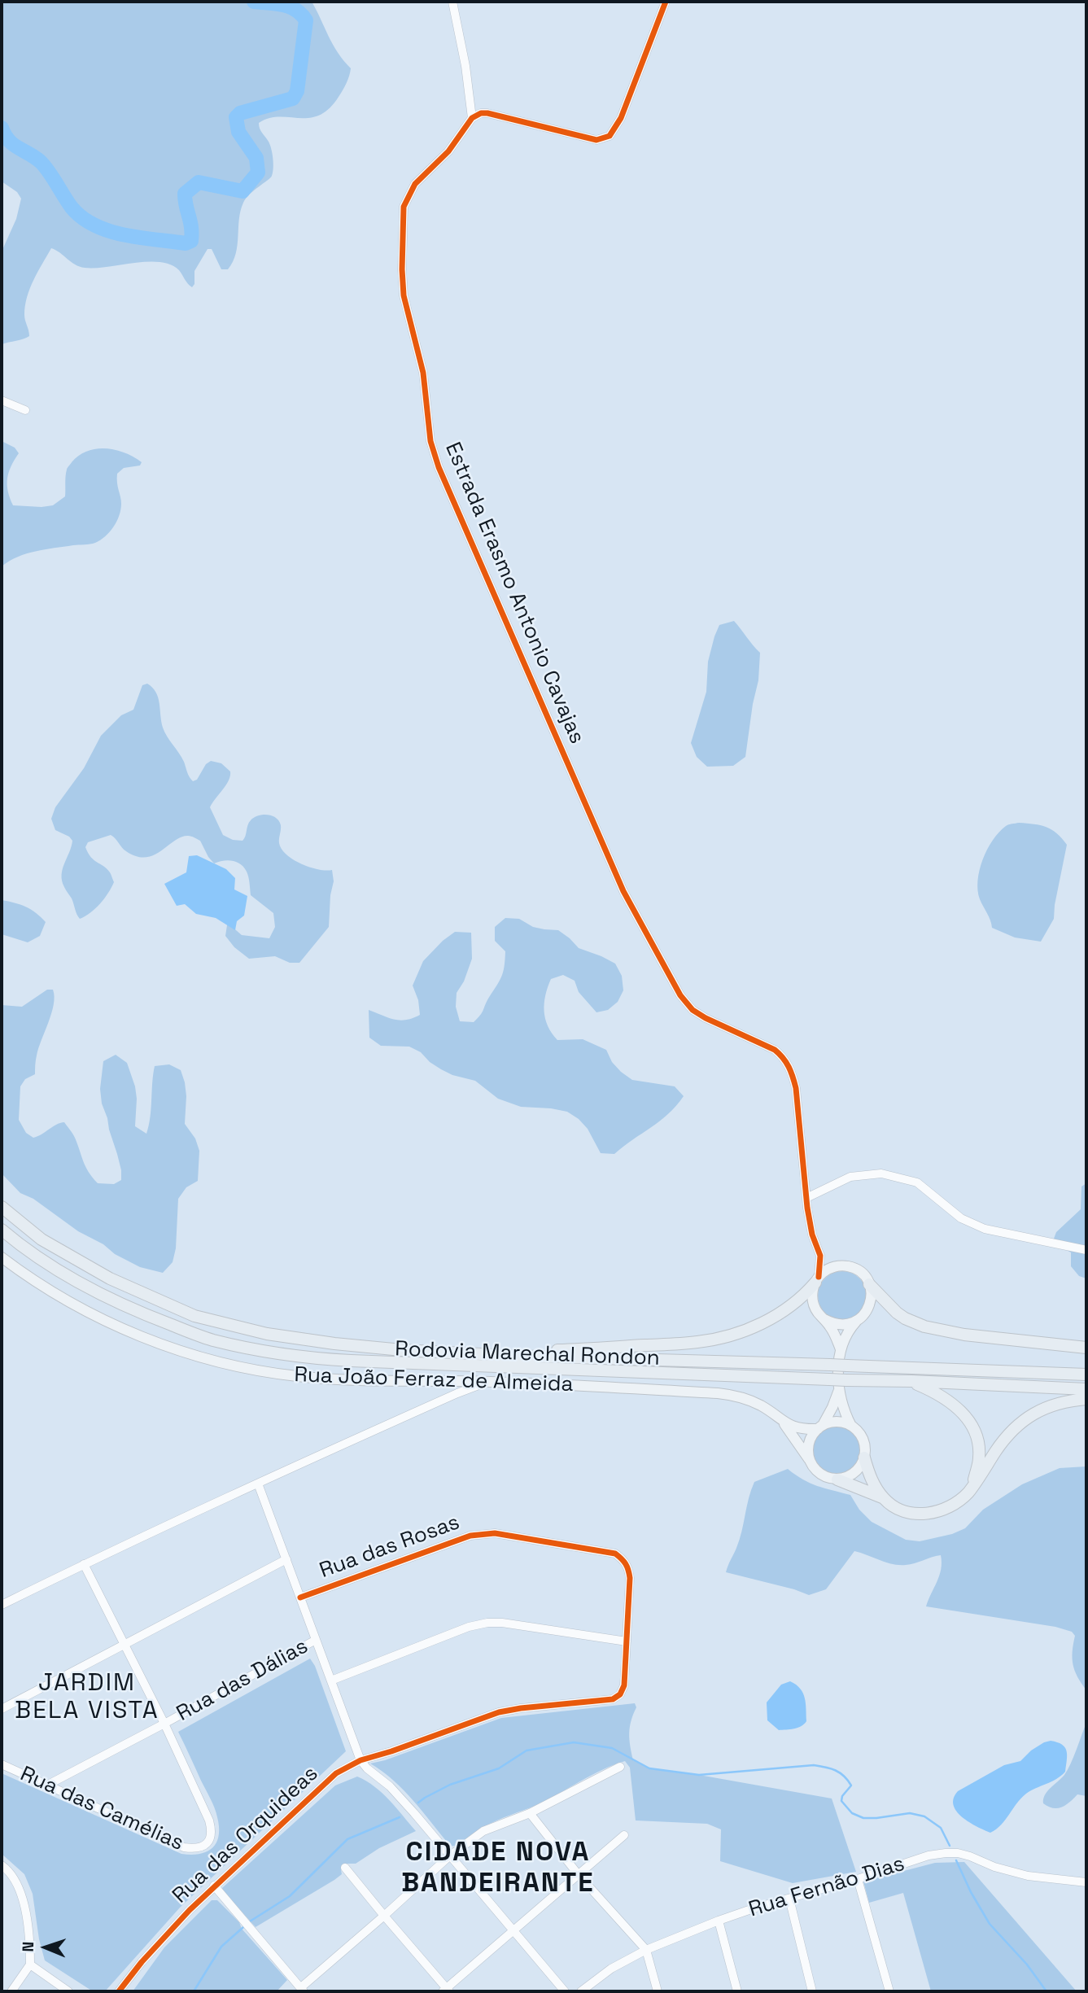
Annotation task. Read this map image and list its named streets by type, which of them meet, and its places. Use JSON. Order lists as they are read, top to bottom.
{
  "streets": {
    "highway": ["Rodovia Marechal Rondon"],
    "main road": ["Rua João Ferraz de Almeida"],
    "street": [
      "Estrada Erasmo Antonio Cavajas",
      "Rua das Rosas",
      "Rua das Dálias",
      "Rua das Camélias",
      "Rua das Orquideas",
      "Rua Fernão Dias"
    ]
  },
  "crossings": [
    ["Rua das Rosas", "Rua das Orquideas"],
    ["Rua das Dálias", "Rua das Camélias"]
  ],
  "districts": ["JARDIM BELA VISTA", "CIDADE NOVA BANDEIRANTE"],
  "north": "left"
}
